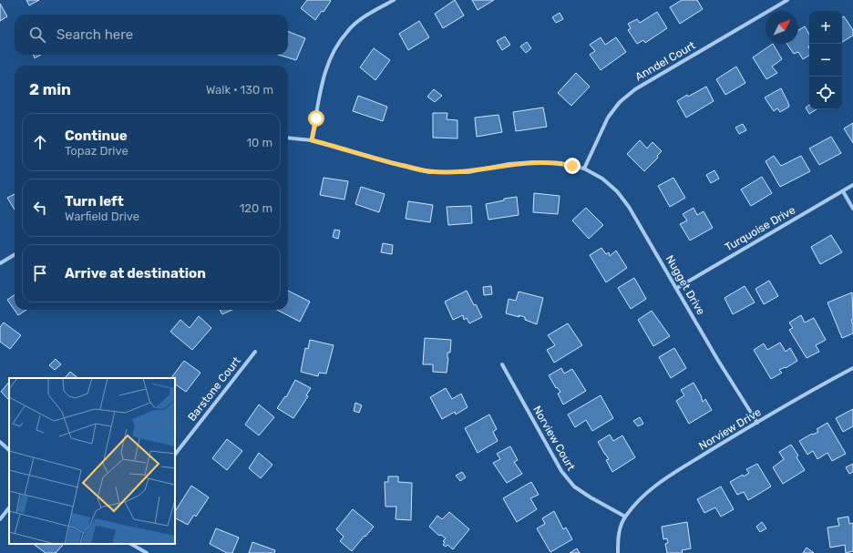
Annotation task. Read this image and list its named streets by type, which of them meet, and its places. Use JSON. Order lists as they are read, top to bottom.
{
  "streets": {
    "street": [
      "Anndel Court",
      "Turquoise Drive",
      "Nugget Drive",
      "Barstone Court",
      "Norview Drive",
      "Norview Court"
    ]
  },
  "crossings": [
    ["Anndel Court", "Nugget Drive"],
    ["Turquoise Drive", "Nugget Drive"],
    ["Nugget Drive", "Norview Drive"],
    ["Norview Drive", "Norview Court"]
  ],
  "north": "top right",
  "page": {
    "map_buttons": ["+", "−"],
    "search": "Search here",
    "heading": ["2 min", "Walk · 130 m"],
    "list": [
      ["Continue", "Topaz Drive", "10 m"],
      ["Turn left", "Warfield Drive", "120 m"],
      "Arrive at destination"
    ]
  }
}
